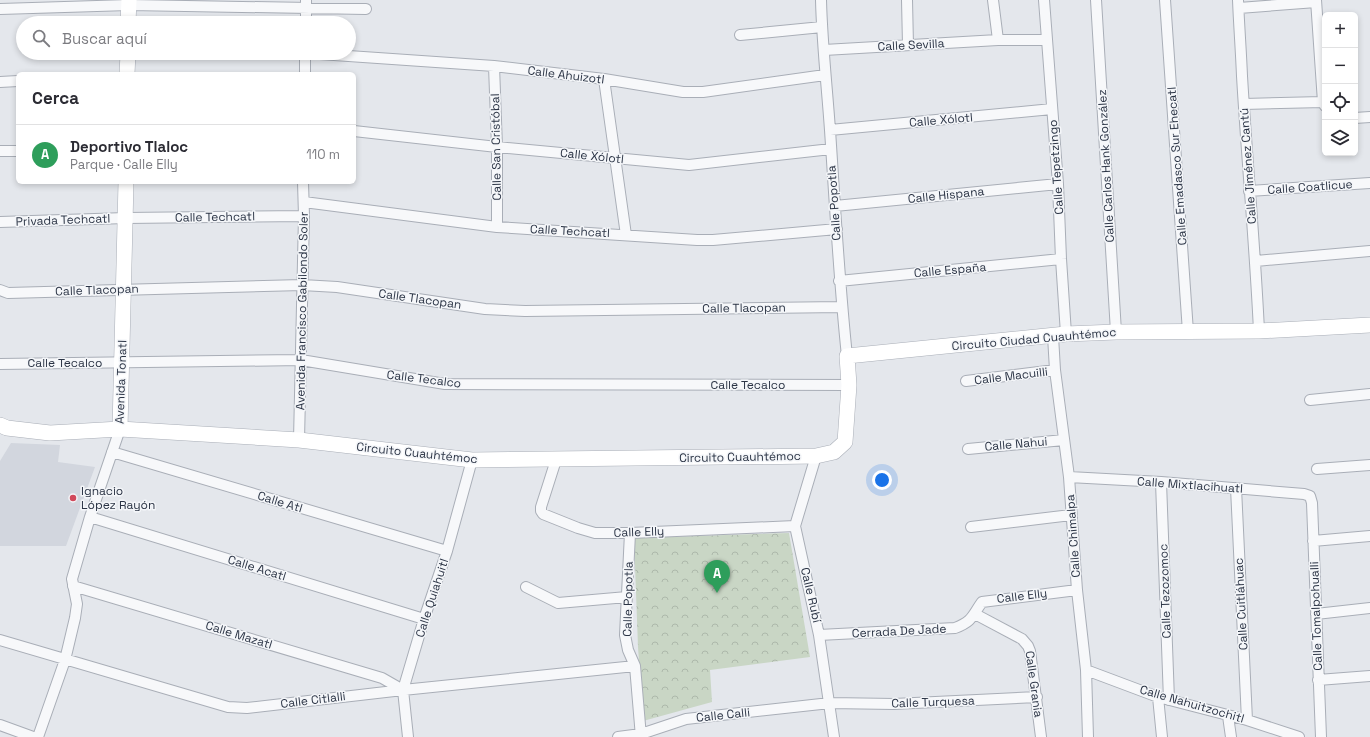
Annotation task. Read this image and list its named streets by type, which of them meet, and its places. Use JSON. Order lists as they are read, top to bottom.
{
  "streets": {
    "street": [
      "Calle Sevilla",
      "Calle Ahuizotl",
      "Calle Xólotl",
      "Calle San Cristóbal",
      "Calle Carlos Hank González",
      "Calle Emadasco Sur Ehecatl",
      "Calle Jiménez Cantú",
      "Calle Tepetzingo",
      "Calle Coatlicue",
      "Calle Hispana",
      "Calle Popotla",
      "Calle Techcatl",
      "Privada Techcatl",
      "Calle España",
      "Calle Tlacopan",
      "Avenida Francisco Gabilondo Soler",
      "Circuito Ciudad Cuauhtémoc",
      "Calle Tecalco",
      "Calle Macuilli",
      "Avenida Tonatl",
      "Calle Nahui",
      "Circuito Cuauhtémoc",
      "Calle Mixtlacihuatl",
      "Calle Atl",
      "Calle Elly",
      "Calle Chimalpa",
      "Calle Acatl",
      "Calle Tezozomoc",
      "Calle Rubí",
      "Calle Quiahuitl",
      "Calle Cuitláhuac",
      "Calle Tomalpohualli",
      "Cerrada De Jade",
      "Calle Mazatl",
      "Calle Grania",
      "Calle Citlalli",
      "Calle Turquesa",
      "Calle Nahuitzochitl",
      "Calle Calli"
    ]
  },
  "crossings": [
    ["Calle Sevilla", "Calle Tepetzingo"],
    ["Calle Sevilla", "Calle Popotla"],
    ["Calle Ahuizotl", "Calle San Cristóbal"],
    ["Calle Ahuizotl", "Calle Popotla"],
    ["Calle Xólotl", "Calle San Cristóbal"],
    ["Calle Xólotl", "Calle Tepetzingo"],
    ["Calle Xólotl", "Calle Popotla"],
    ["Calle San Cristóbal", "Calle Techcatl"],
    ["Calle Carlos Hank González", "Circuito Ciudad Cuauhtémoc"],
    ["Calle Emadasco Sur Ehecatl", "Circuito Ciudad Cuauhtémoc"],
    ["Calle Jiménez Cantú", "Calle Coatlicue"],
    ["Calle Jiménez Cantú", "Circuito Ciudad Cuauhtémoc"],
    ["Calle Tepetzingo", "Calle Hispana"],
    ["Calle Tepetzingo", "Calle España"],
    ["Calle Tepetzingo", "Circuito Ciudad Cuauhtémoc"],
    ["Calle Tepetzingo", "Calle Chimalpa"],
    ["Calle Hispana", "Calle Popotla"],
    ["Calle Popotla", "Calle Techcatl"],
    ["Calle Popotla", "Calle España"],
    ["Calle Popotla", "Calle Tlacopan"],
    ["Calle Popotla", "Circuito Ciudad Cuauhtémoc"],
    ["Calle Popotla", "Calle Elly"],
    ["Calle Popotla", "Calle Citlalli"],
    ["Calle Popotla", "Calle Calli"],
    ["Calle Techcatl", "Privada Techcatl"],
    ["Calle Techcatl", "Avenida Francisco Gabilondo Soler"],
    ["Calle Techcatl", "Avenida Tonatl"],
    ["Privada Techcatl", "Avenida Tonatl"],
    ["Calle Tlacopan", "Avenida Francisco Gabilondo Soler"],
    ["Calle Tlacopan", "Avenida Tonatl"],
    ["Avenida Francisco Gabilondo Soler", "Calle Tecalco"],
    ["Avenida Francisco Gabilondo Soler", "Circuito Cuauhtémoc"],
    ["Circuito Ciudad Cuauhtémoc", "Calle Chimalpa"],
    ["Calle Tecalco", "Avenida Tonatl"],
    ["Calle Tecalco", "Circuito Cuauhtémoc"],
    ["Calle Macuilli", "Calle Chimalpa"],
    ["Avenida Tonatl", "Circuito Cuauhtémoc"],
    ["Avenida Tonatl", "Calle Atl"],
    ["Avenida Tonatl", "Calle Acatl"],
    ["Avenida Tonatl", "Calle Mazatl"],
    ["Avenida Tonatl", "Calle Citlalli"],
    ["Calle Nahui", "Calle Chimalpa"],
    ["Circuito Cuauhtémoc", "Calle Elly"],
    ["Circuito Cuauhtémoc", "Calle Rubí"],
    ["Circuito Cuauhtémoc", "Calle Quiahuitl"],
    ["Calle Mixtlacihuatl", "Calle Chimalpa"],
    ["Calle Mixtlacihuatl", "Calle Tezozomoc"],
    ["Calle Mixtlacihuatl", "Calle Cuitláhuac"],
    ["Calle Mixtlacihuatl", "Calle Tomalpohualli"],
    ["Calle Atl", "Calle Quiahuitl"],
    ["Calle Elly", "Calle Chimalpa"],
    ["Calle Elly", "Calle Rubí"],
    ["Calle Elly", "Cerrada De Jade"],
    ["Calle Elly", "Calle Grania"],
    ["Calle Chimalpa", "Calle Nahuitzochitl"],
    ["Calle Acatl", "Calle Quiahuitl"],
    ["Calle Tezozomoc", "Calle Nahuitzochitl"],
    ["Calle Rubí", "Cerrada De Jade"],
    ["Calle Rubí", "Calle Turquesa"],
    ["Calle Rubí", "Calle Calli"],
    ["Calle Quiahuitl", "Calle Mazatl"],
    ["Calle Quiahuitl", "Calle Citlalli"],
    ["Calle Cuitláhuac", "Calle Nahuitzochitl"],
    ["Cerrada De Jade", "Calle Grania"],
    ["Calle Mazatl", "Calle Citlalli"],
    ["Calle Grania", "Calle Turquesa"],
    ["Calle Turquesa", "Calle Calli"]
  ],
  "places": ["Ignacio López Rayón"],
  "page": {
    "map_buttons": ["+", "−"],
    "search": "Buscar aquí",
    "heading": "Cerca",
    "list": [
      {
        "mark": "A",
        "name": "Deportivo Tlaloc",
        "note": "Parque · Calle Elly",
        "value": "110 m"
      }
    ],
    "pins": "A"
  }
}
